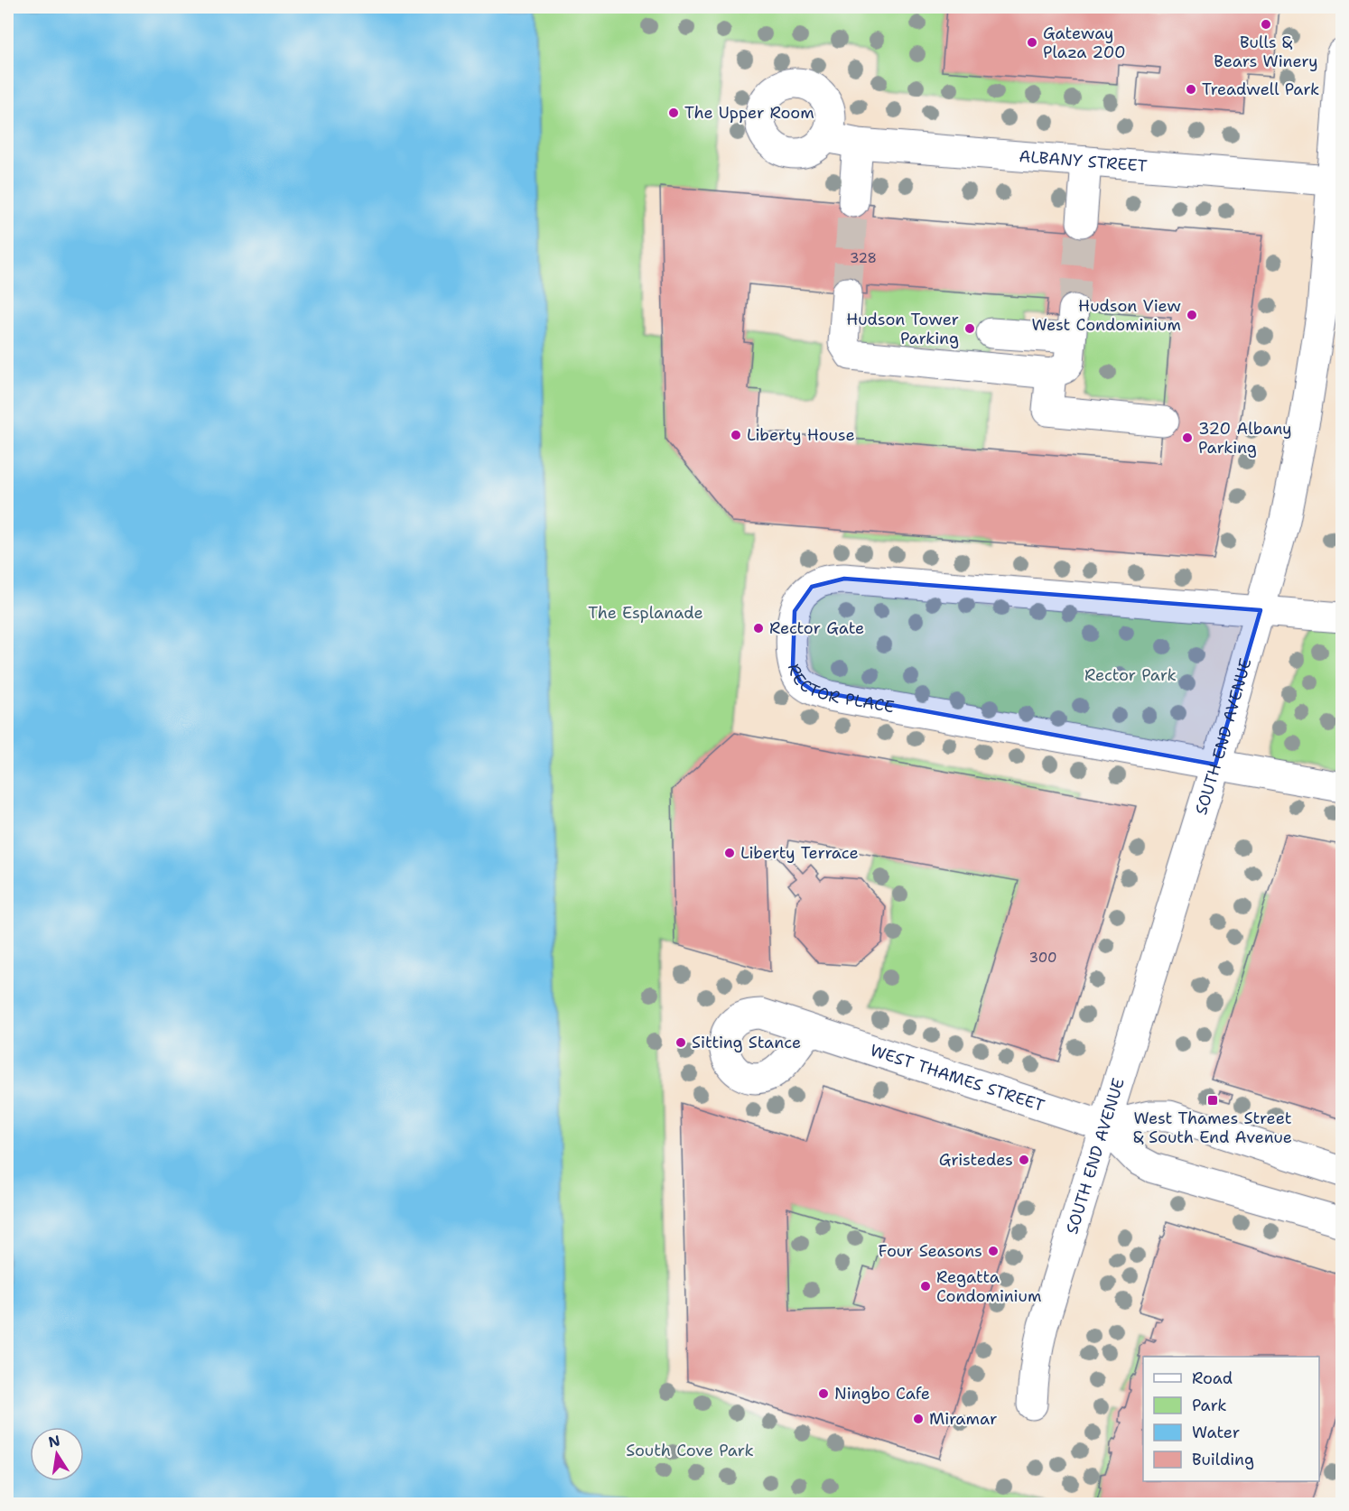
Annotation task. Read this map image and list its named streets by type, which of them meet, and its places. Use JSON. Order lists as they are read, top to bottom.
{
  "streets": {
    "street": [
      "ALBANY STREET",
      "RECTOR PLACE",
      "SOUTH END AVENUE",
      "WEST THAMES STREET"
    ]
  },
  "crossings": [
    ["ALBANY STREET", "SOUTH END AVENUE"],
    ["RECTOR PLACE", "SOUTH END AVENUE"],
    ["SOUTH END AVENUE", "WEST THAMES STREET"]
  ],
  "parks": ["The Esplanade", "Rector Park", "South Cove Park"],
  "places": {
    "other": [
      "Bulls & Bears Winery",
      "Gateway Plaza 200",
      "Treadwell Park",
      "The Upper Room",
      "Hudson View West Condominium",
      "Hudson Tower Parking",
      "Liberty House",
      "320 Albany Parking",
      "Rector Gate",
      "Liberty Terrace",
      "Sitting Stance",
      "Gristedes",
      "Four Seasons",
      "Regatta Condominium",
      "Ningbo Cafe",
      "Miramar"
    ],
    "transit": ["West Thames Street & South End Avenue"]
  },
  "house_numbers": ["328", "300"],
  "legend": [
    "Road",
    "Park",
    "Water",
    "Building"
  ],
  "north": "top"
}
